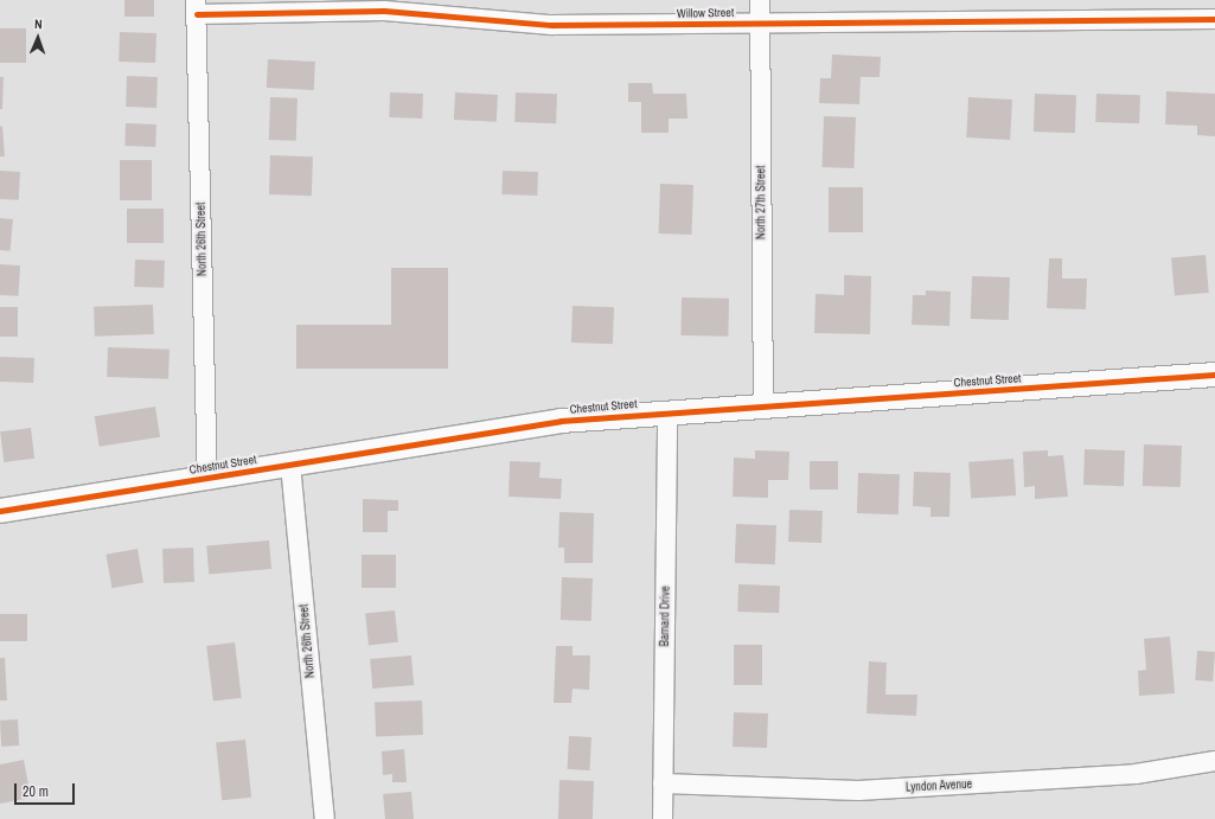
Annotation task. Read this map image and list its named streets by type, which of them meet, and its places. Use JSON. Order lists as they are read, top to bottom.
{
  "streets": {
    "street": [
      "Willow Street",
      "North 27th Street",
      "North 26th Street",
      "Chestnut Street",
      "Barnard Drive",
      "Lyndon Avenue"
    ]
  },
  "crossings": [
    ["Willow Street", "North 27th Street"],
    ["Willow Street", "North 26th Street"],
    ["North 27th Street", "Chestnut Street"],
    ["North 26th Street", "Chestnut Street"],
    ["Chestnut Street", "Barnard Drive"],
    ["Barnard Drive", "Lyndon Avenue"]
  ],
  "scale_bar": "20 m",
  "north": "top"
}
